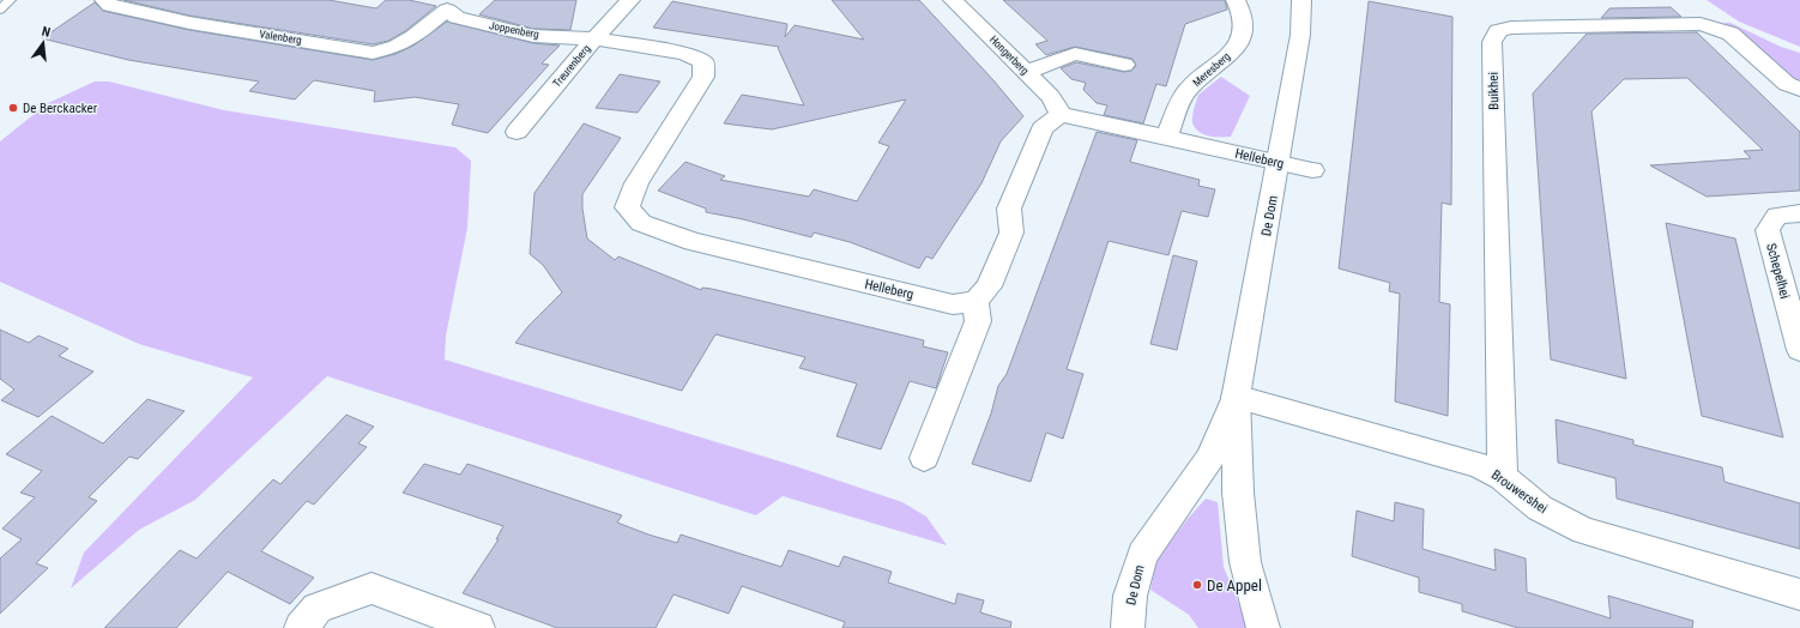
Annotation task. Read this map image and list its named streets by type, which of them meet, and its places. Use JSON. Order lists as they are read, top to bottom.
{
  "streets": {
    "street": [
      "Joppenberg",
      "Valenberg",
      "Hongerberg",
      "Treurenberg",
      "Meresberg",
      "Buikhei",
      "Helleberg",
      "De Dom",
      "Schepelhei",
      "Brouwershei"
    ]
  },
  "crossings": [
    ["Joppenberg", "Valenberg"],
    ["Joppenberg", "Treurenberg"],
    ["Joppenberg", "Helleberg"],
    ["Hongerberg", "Helleberg"],
    ["Treurenberg", "Helleberg"],
    ["Meresberg", "Helleberg"],
    ["Buikhei", "Brouwershei"],
    ["Helleberg", "De Dom"],
    ["De Dom", "Brouwershei"]
  ],
  "places": ["De Berckacker", "De Appel"],
  "north": "top"
}
